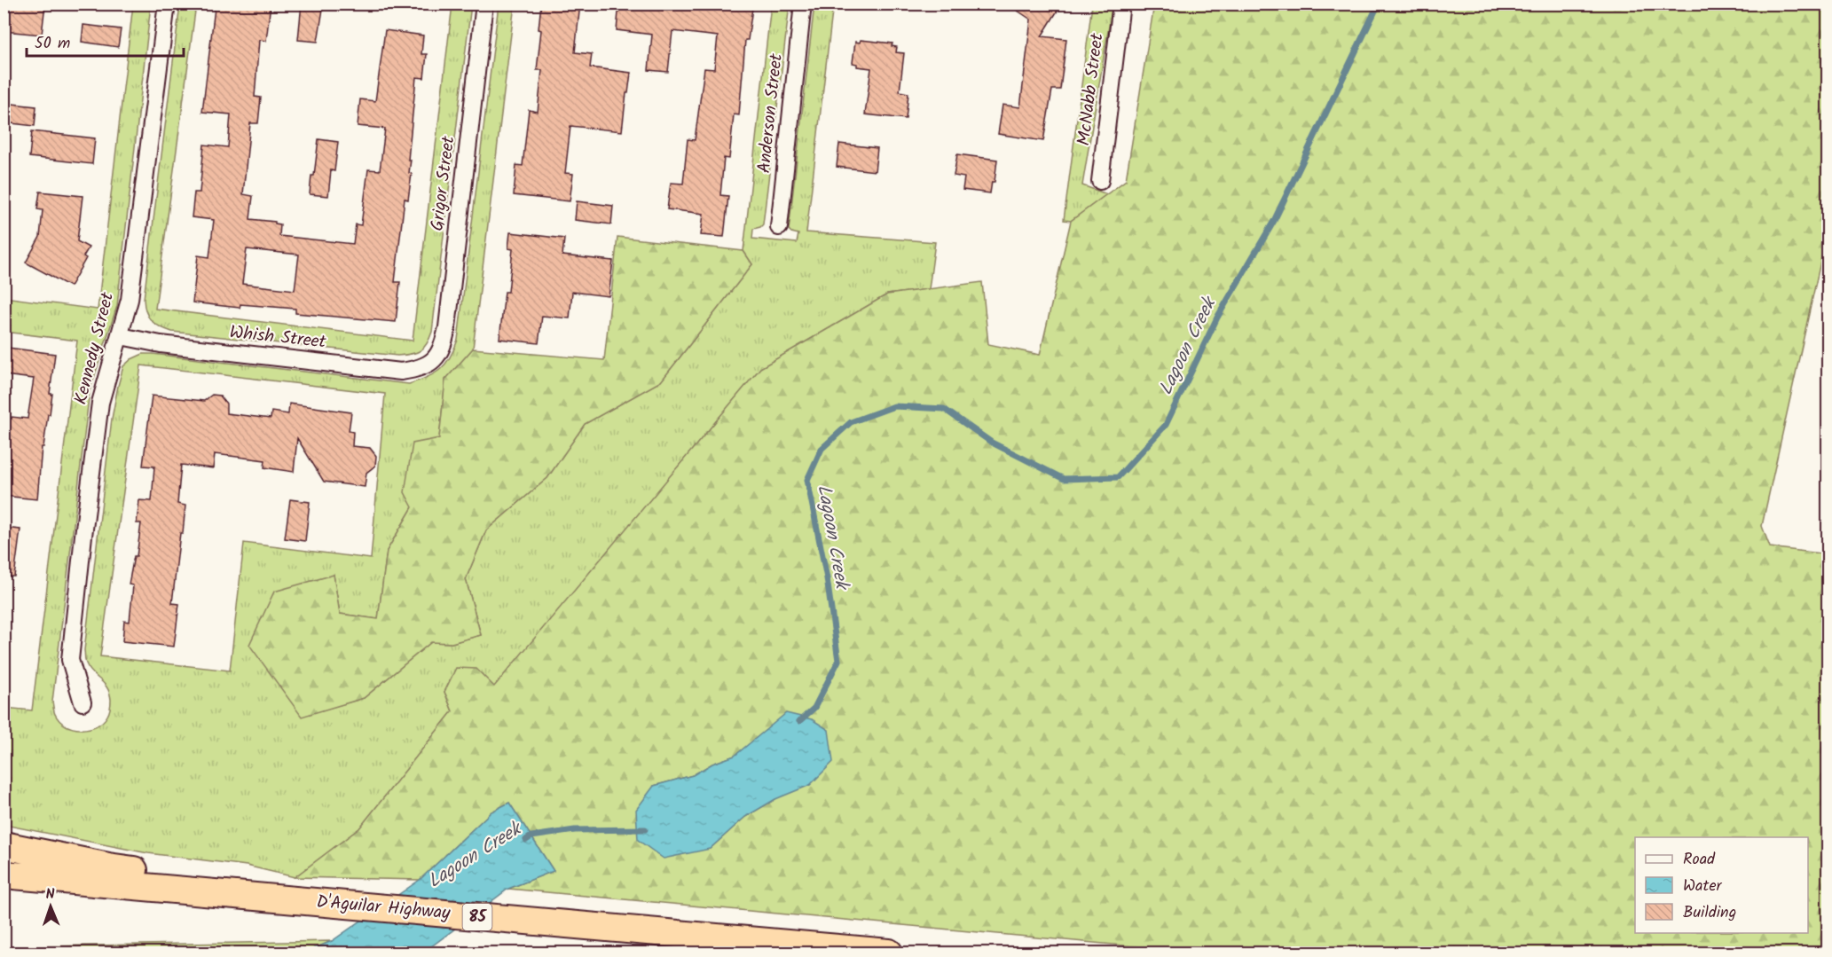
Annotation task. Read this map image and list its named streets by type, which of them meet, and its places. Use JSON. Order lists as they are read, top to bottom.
{
  "streets": {
    "highway": ["D'Aguilar Highway", "85"],
    "street": [
      "McNabb Street",
      "Anderson Street",
      "Grigor Street",
      "Whish Street",
      "Kennedy Street"
    ]
  },
  "crossings": [
    ["Grigor Street", "Whish Street"],
    ["Whish Street", "Kennedy Street"]
  ],
  "water": ["Lagoon Creek"],
  "legend": ["Road", "Water", "Building"],
  "scale_bar": "50 m",
  "north": "top"
}
